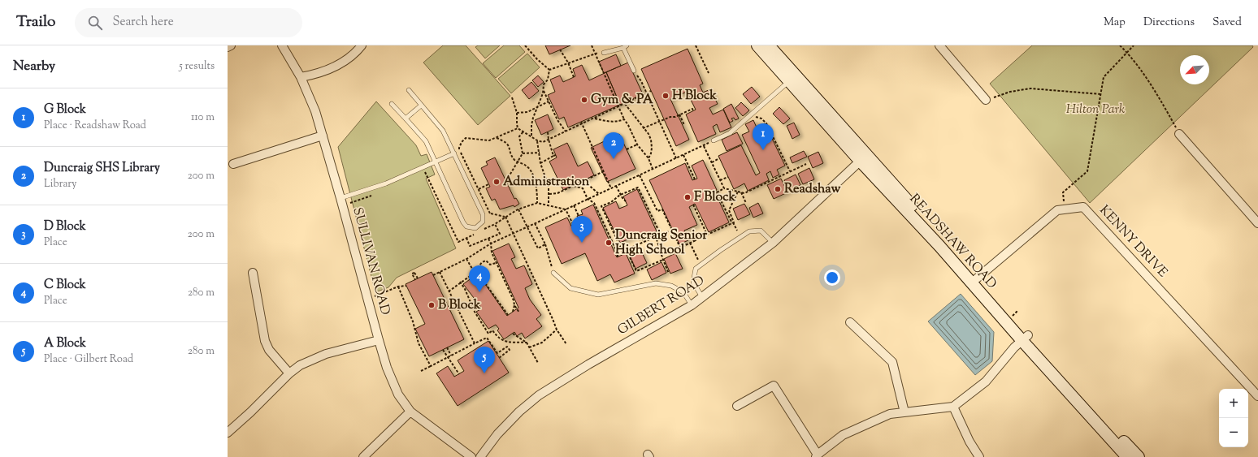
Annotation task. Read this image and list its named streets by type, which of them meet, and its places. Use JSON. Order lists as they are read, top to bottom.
{
  "streets": {
    "street": [
      "READSHAW ROAD",
      "KENNY DRIVE",
      "SULLIVAN ROAD",
      "GILBERT ROAD"
    ]
  },
  "crossings": [
    ["READSHAW ROAD", "KENNY DRIVE"],
    ["READSHAW ROAD", "GILBERT ROAD"]
  ],
  "parks": ["Hilton Park"],
  "places": [
    "H Block",
    "Gym & PA",
    "Administration",
    "Readshaw",
    "F Block",
    "Duncraig Senior High School",
    "B Block"
  ],
  "north": "bottom left",
  "page": {
    "header": "Trailo",
    "search": "Search here",
    "nav": ["Map", "Directions", "Saved"],
    "heading": ["Nearby", "5 results"],
    "list": [
      {
        "mark": "1",
        "name": "G Block",
        "note": "Place · Readshaw Road",
        "value": "110 m"
      },
      {
        "mark": "2",
        "name": "Duncraig SHS Library",
        "note": "Library",
        "value": "200 m"
      },
      {
        "mark": "3",
        "name": "D Block",
        "note": "Place",
        "value": "200 m"
      },
      {
        "mark": "4",
        "name": "C Block",
        "note": "Place",
        "value": "280 m"
      },
      {
        "mark": "5",
        "name": "A Block",
        "note": "Place · Gilbert Road",
        "value": "280 m"
      }
    ],
    "pins": [
      "1",
      "2",
      "3",
      "4",
      "5"
    ],
    "map_buttons": ["+", "−"]
  }
}
